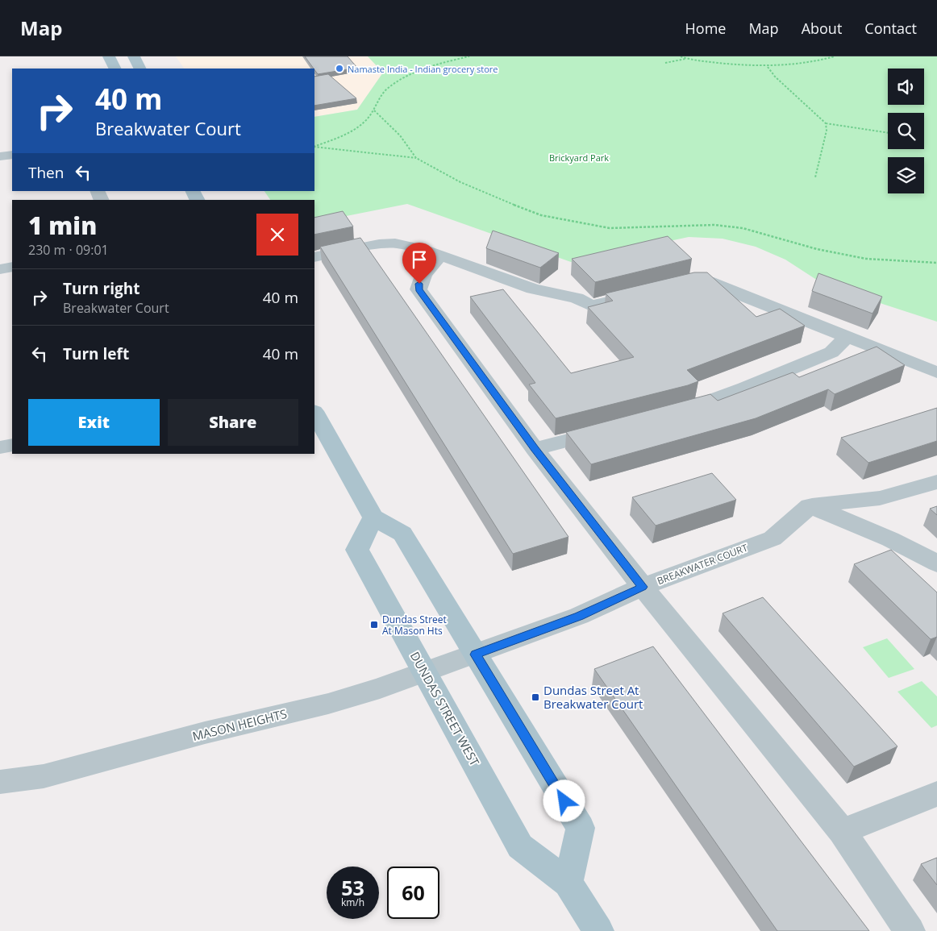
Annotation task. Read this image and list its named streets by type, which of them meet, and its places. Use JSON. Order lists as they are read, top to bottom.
{
  "streets": {
    "main road": ["DUNDAS STREET WEST"],
    "street": ["BREAKWATER COURT", "MASON HEIGHTS"]
  },
  "crossings": [
    ["BREAKWATER COURT", "MASON HEIGHTS"],
    ["DUNDAS STREET WEST", "MASON HEIGHTS"]
  ],
  "parks": ["Brickyard Park"],
  "places": {
    "other": ["Namaste India - Indian grocery store"],
    "transit": ["Dundas Street At Mason Hts", "Dundas Street At Breakwater Court"]
  },
  "page": {
    "header": "Map",
    "nav": [
      "Home",
      "Map",
      "About",
      "Contact"
    ],
    "turn": ["40 m", "Breakwater Court"],
    "then": "Then",
    "heading": ["1 min", "230 m · 09:01"],
    "list": [
      {
        "name": "Turn right",
        "note": "Breakwater Court",
        "value": "40 m"
      },
      {
        "name": "Turn left",
        "value": "40 m"
      }
    ],
    "buttons": ["Exit", "Share"],
    "speed": "53 km/h",
    "limit": "60"
  }
}
